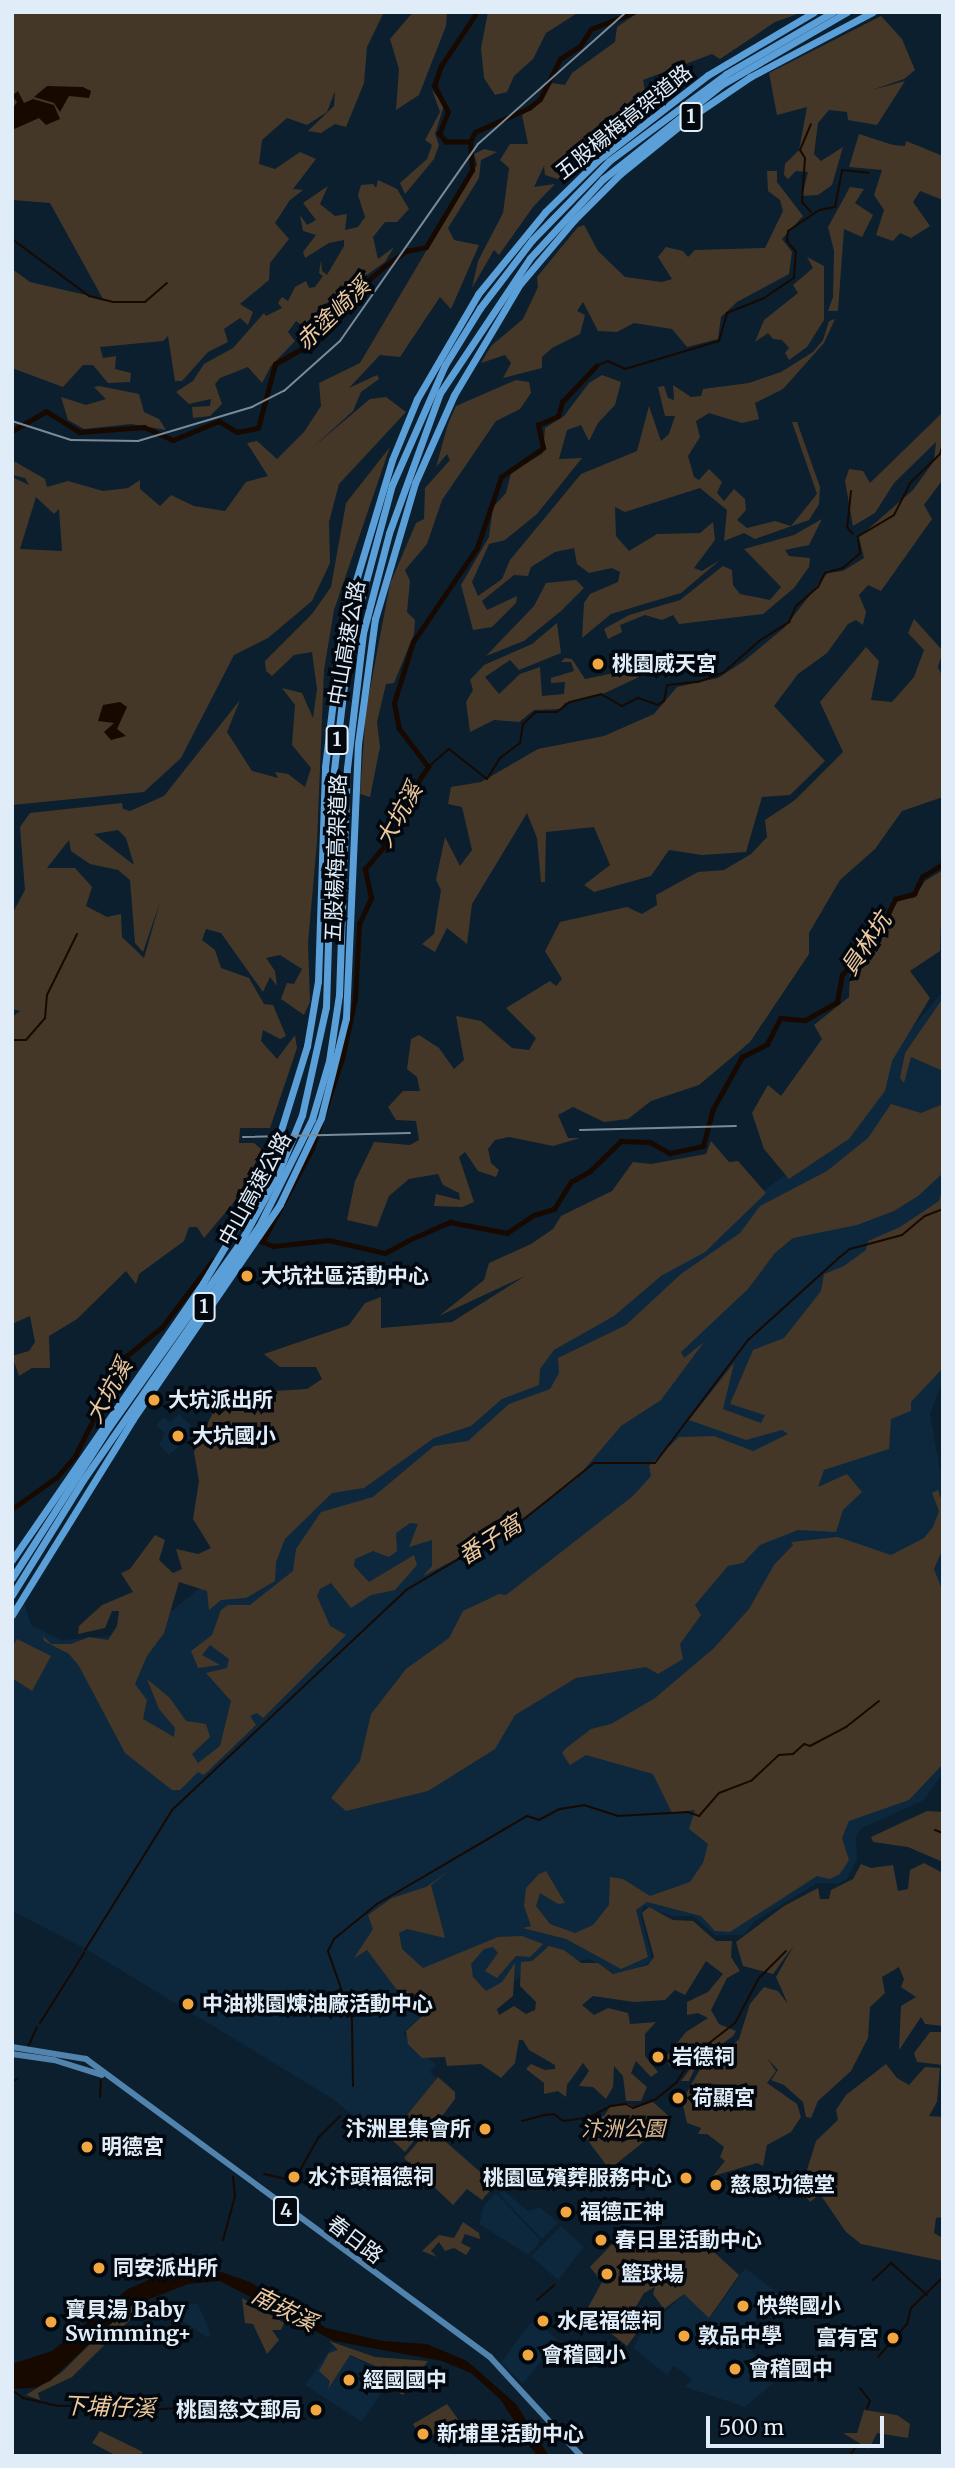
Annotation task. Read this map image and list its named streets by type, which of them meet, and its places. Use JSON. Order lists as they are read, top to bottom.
{
  "streets": {
    "highway": ["1", "五股楊梅高架道路", "中山高速公路"],
    "main road": ["4", "春日路"]
  },
  "crossings": [
    ["4", "春日路"]
  ],
  "water": [
    "赤塗崎溪",
    "大坑溪",
    "員林坑",
    "番子窩",
    "南崁溪",
    "下埔仔溪"
  ],
  "parks": ["汴洲公園"],
  "places": [
    "桃園威天宮",
    "大坑社區活動中心",
    "大坑派出所",
    "大坑國小",
    "中油桃園煉油廠活動中心",
    "岩德祠",
    "荷顯宮",
    "汴洲里集會所",
    "明德宮",
    "水汴頭福德祠",
    "桃園區殯葬服務中心",
    "慈恩功德堂",
    "福德正神",
    "春日里活動中心",
    "同安派出所",
    "籃球場",
    "快樂國小",
    "水尾福德祠",
    "寶貝湯 Baby Swimming+",
    "敦品中學",
    "富有宮",
    "會稽國小",
    "會稽國中",
    "經國國中",
    "桃園慈文郵局",
    "新埔里活動中心"
  ],
  "scale_bar": "500 m"
}
